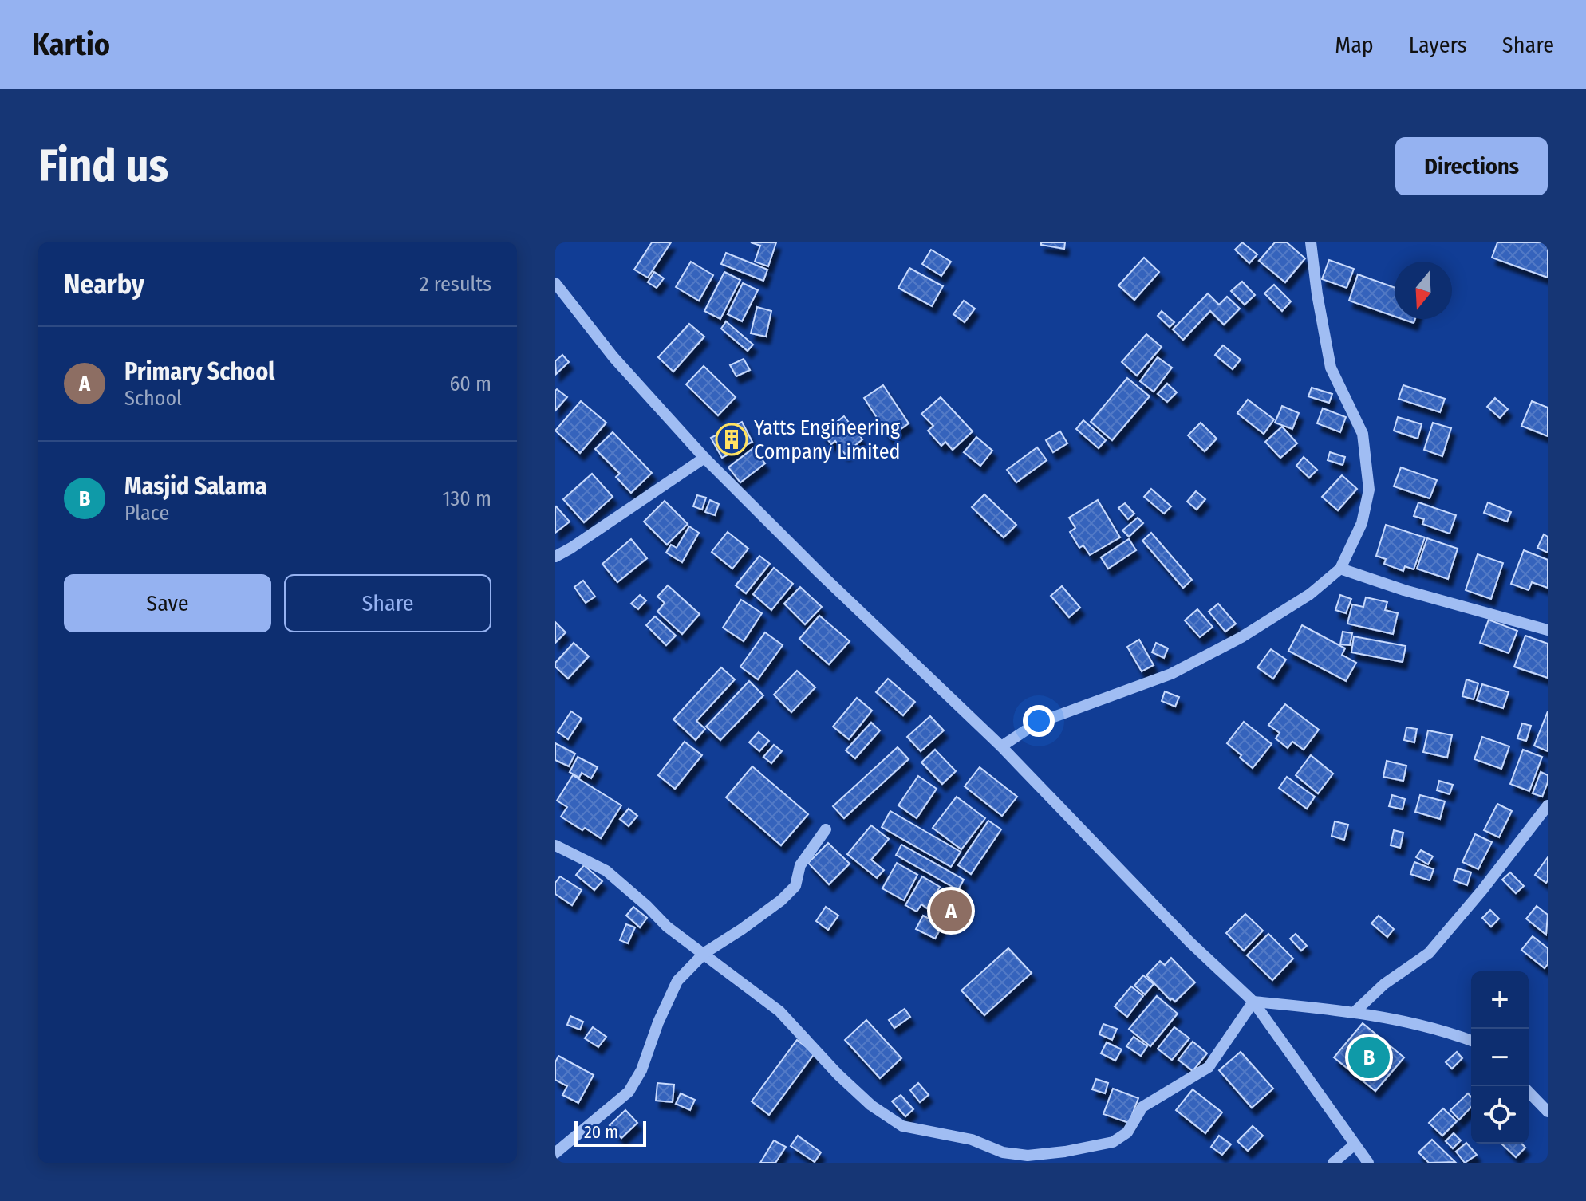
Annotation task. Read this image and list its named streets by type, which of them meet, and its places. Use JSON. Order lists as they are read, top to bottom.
{
  "places": {
    "building": ["Yatts Engineering Company Limited"]
  },
  "scale_bar": "20 m",
  "north": "bottom",
  "page": {
    "header": "Kartio",
    "nav": ["Map", "Layers", "Share"],
    "buttons": [
      "Directions",
      ["Save", "Share"]
    ],
    "title": "Find us",
    "heading": ["Nearby", "2 results"],
    "list": [
      {
        "mark": "A",
        "name": "Primary School",
        "note": "School",
        "value": "60 m"
      },
      {
        "mark": "B",
        "name": "Masjid Salama",
        "note": "Place",
        "value": "130 m"
      }
    ],
    "pins": ["A", "B"],
    "map_buttons": ["+", "−"],
    "scale": "20 m"
  }
}
